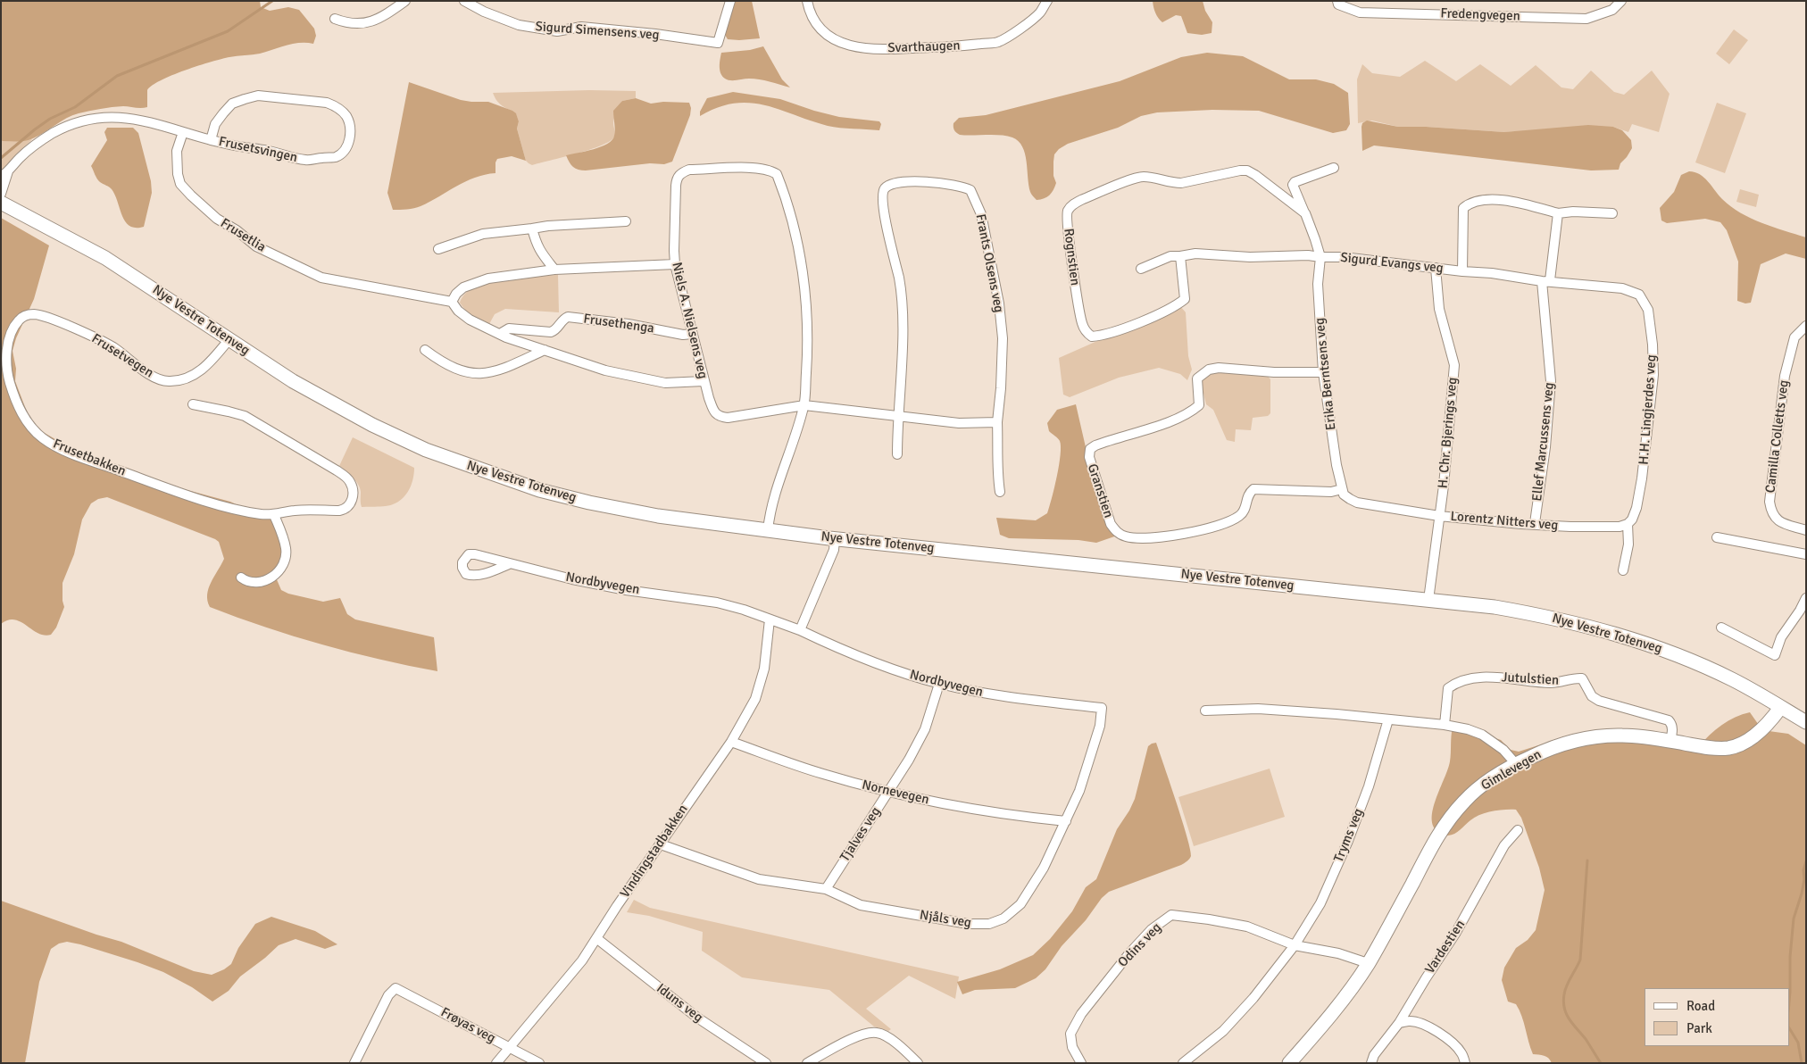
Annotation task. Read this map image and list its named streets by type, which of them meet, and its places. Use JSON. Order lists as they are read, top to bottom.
{
  "streets": {
    "main road": ["Nye Vestre Totenveg", "Gimlevegen"],
    "street": [
      "Fredengvegen",
      "Sigurd Simensens veg",
      "Svarthaugen",
      "Frusetsvingen",
      "Frusetlia",
      "Rognstien",
      "Frants Olsens veg",
      "Sigurd Evangs veg",
      "Niels A. Nielsens veg",
      "Frusethenga",
      "Frusetvegen",
      "Erika Berntsens veg",
      "H.H. Lingjerdes veg",
      "H. Chr. Bjerings veg",
      "Camilla Colletts veg",
      "Ellef Marcussens veg",
      "Frusetbakken",
      "Granstien",
      "Lorentz Nitters veg",
      "Nordbyvegen",
      "Jutulstien",
      "Nornevegen",
      "Tjalves veg",
      "Tryms veg",
      "Vindingstadbakken",
      "Njåls veg",
      "Odins veg",
      "Vardestien",
      "Iduns veg",
      "Frøyas veg"
    ]
  },
  "crossings": [
    ["Frusetsvingen", "Frusetlia"],
    ["Sigurd Evangs veg", "Erika Berntsens veg"],
    ["Sigurd Evangs veg", "H.H. Lingjerdes veg"],
    ["Sigurd Evangs veg", "H. Chr. Bjerings veg"],
    ["Sigurd Evangs veg", "Ellef Marcussens veg"],
    ["Nye Vestre Totenveg", "Niels A. Nielsens veg"],
    ["Nye Vestre Totenveg", "Frusetvegen"],
    ["Nye Vestre Totenveg", "H. Chr. Bjerings veg"],
    ["Nye Vestre Totenveg", "Gimlevegen"],
    ["Niels A. Nielsens veg", "Frusethenga"],
    ["Frusetvegen", "Frusetbakken"],
    ["Erika Berntsens veg", "Granstien"],
    ["Erika Berntsens veg", "Lorentz Nitters veg"],
    ["H.H. Lingjerdes veg", "Lorentz Nitters veg"],
    ["H. Chr. Bjerings veg", "Lorentz Nitters veg"],
    ["Ellef Marcussens veg", "Lorentz Nitters veg"],
    ["Granstien", "Lorentz Nitters veg"],
    ["Nordbyvegen", "Tjalves veg"],
    ["Nordbyvegen", "Vindingstadbakken"],
    ["Nordbyvegen", "Njåls veg"],
    ["Jutulstien", "Gimlevegen"],
    ["Gimlevegen", "Odins veg"],
    ["Nornevegen", "Tjalves veg"],
    ["Nornevegen", "Vindingstadbakken"],
    ["Nornevegen", "Njåls veg"],
    ["Tjalves veg", "Njåls veg"],
    ["Tryms veg", "Odins veg"],
    ["Vindingstadbakken", "Njåls veg"],
    ["Vindingstadbakken", "Iduns veg"],
    ["Vindingstadbakken", "Frøyas veg"]
  ],
  "legend": ["Road", "Park"]
}
